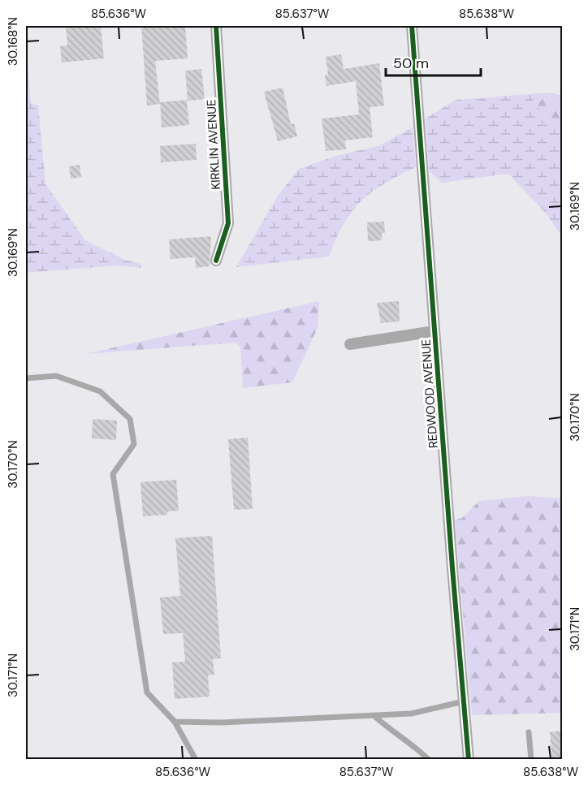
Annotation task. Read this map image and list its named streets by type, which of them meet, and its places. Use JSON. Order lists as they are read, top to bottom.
{
  "streets": {
    "street": ["KIRKLIN AVENUE", "REDWOOD AVENUE"]
  },
  "scale_bar": "50 m",
  "coordinates": [
    "85.636°W",
    "85.637°W",
    "85.638°W",
    "30.168°N",
    "30.169°N",
    "30.170°N",
    "30.171°N"
  ]
}
